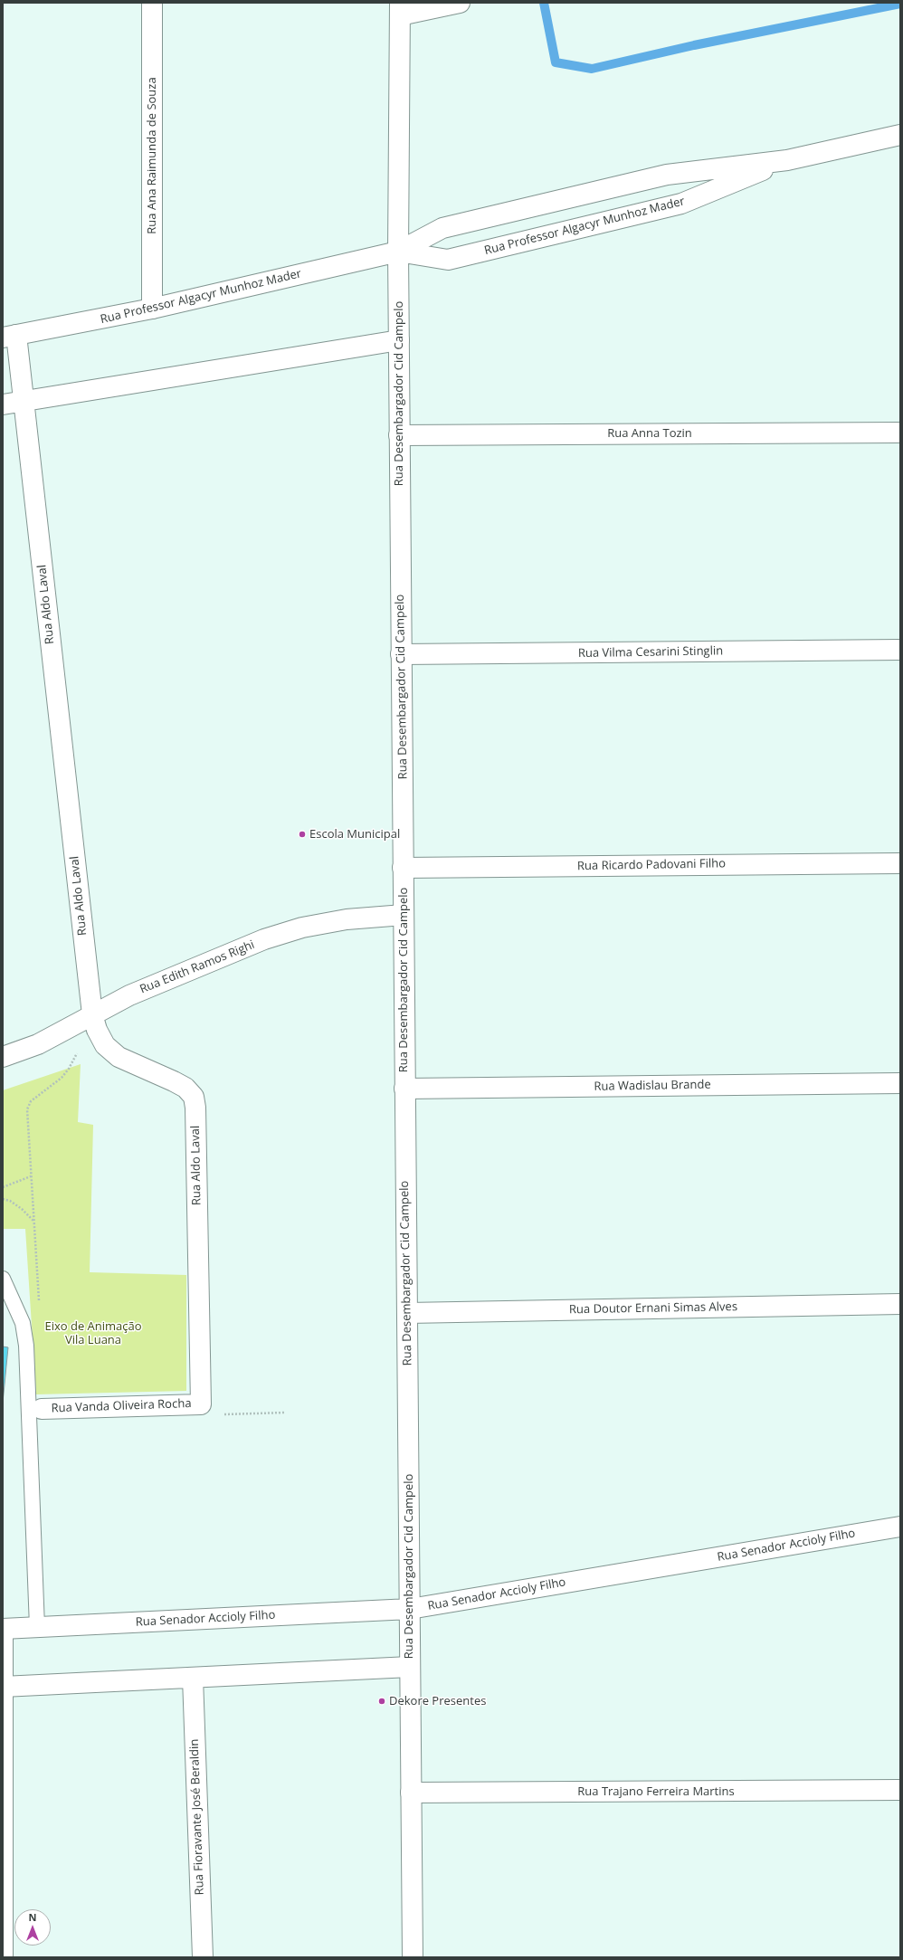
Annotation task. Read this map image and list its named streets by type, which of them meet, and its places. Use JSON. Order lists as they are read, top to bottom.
{
  "streets": {
    "street": [
      "Rua Ana Raimunda de Souza",
      "Rua Professor Algacyr Munhoz Mader",
      "Rua Desembargador Cid Campelo",
      "Rua Anna Tozin",
      "Rua Aldo Laval",
      "Rua Vilma Cesarini Stinglin",
      "Rua Ricardo Padovani Filho",
      "Rua Edith Ramos Righi",
      "Rua Wadislau Brande",
      "Rua Doutor Ernani Simas Alves",
      "Rua Vanda Oliveira Rocha",
      "Rua Senador Accioly Filho",
      "Rua Trajano Ferreira Martins",
      "Rua Fioravante José Beraldin"
    ]
  },
  "crossings": [
    ["Rua Ana Raimunda de Souza", "Rua Professor Algacyr Munhoz Mader"],
    ["Rua Professor Algacyr Munhoz Mader", "Rua Desembargador Cid Campelo"],
    ["Rua Professor Algacyr Munhoz Mader", "Rua Aldo Laval"],
    ["Rua Desembargador Cid Campelo", "Rua Anna Tozin"],
    ["Rua Desembargador Cid Campelo", "Rua Vilma Cesarini Stinglin"],
    ["Rua Desembargador Cid Campelo", "Rua Ricardo Padovani Filho"],
    ["Rua Desembargador Cid Campelo", "Rua Edith Ramos Righi"],
    ["Rua Desembargador Cid Campelo", "Rua Wadislau Brande"],
    ["Rua Desembargador Cid Campelo", "Rua Doutor Ernani Simas Alves"],
    ["Rua Desembargador Cid Campelo", "Rua Senador Accioly Filho"],
    ["Rua Desembargador Cid Campelo", "Rua Trajano Ferreira Martins"],
    ["Rua Aldo Laval", "Rua Edith Ramos Righi"],
    ["Rua Aldo Laval", "Rua Vanda Oliveira Rocha"]
  ],
  "parks": ["Eixo de Animação Vila Luana"],
  "places": ["Escola Municipal", "Dekore Presentes"],
  "north": "top"
}
